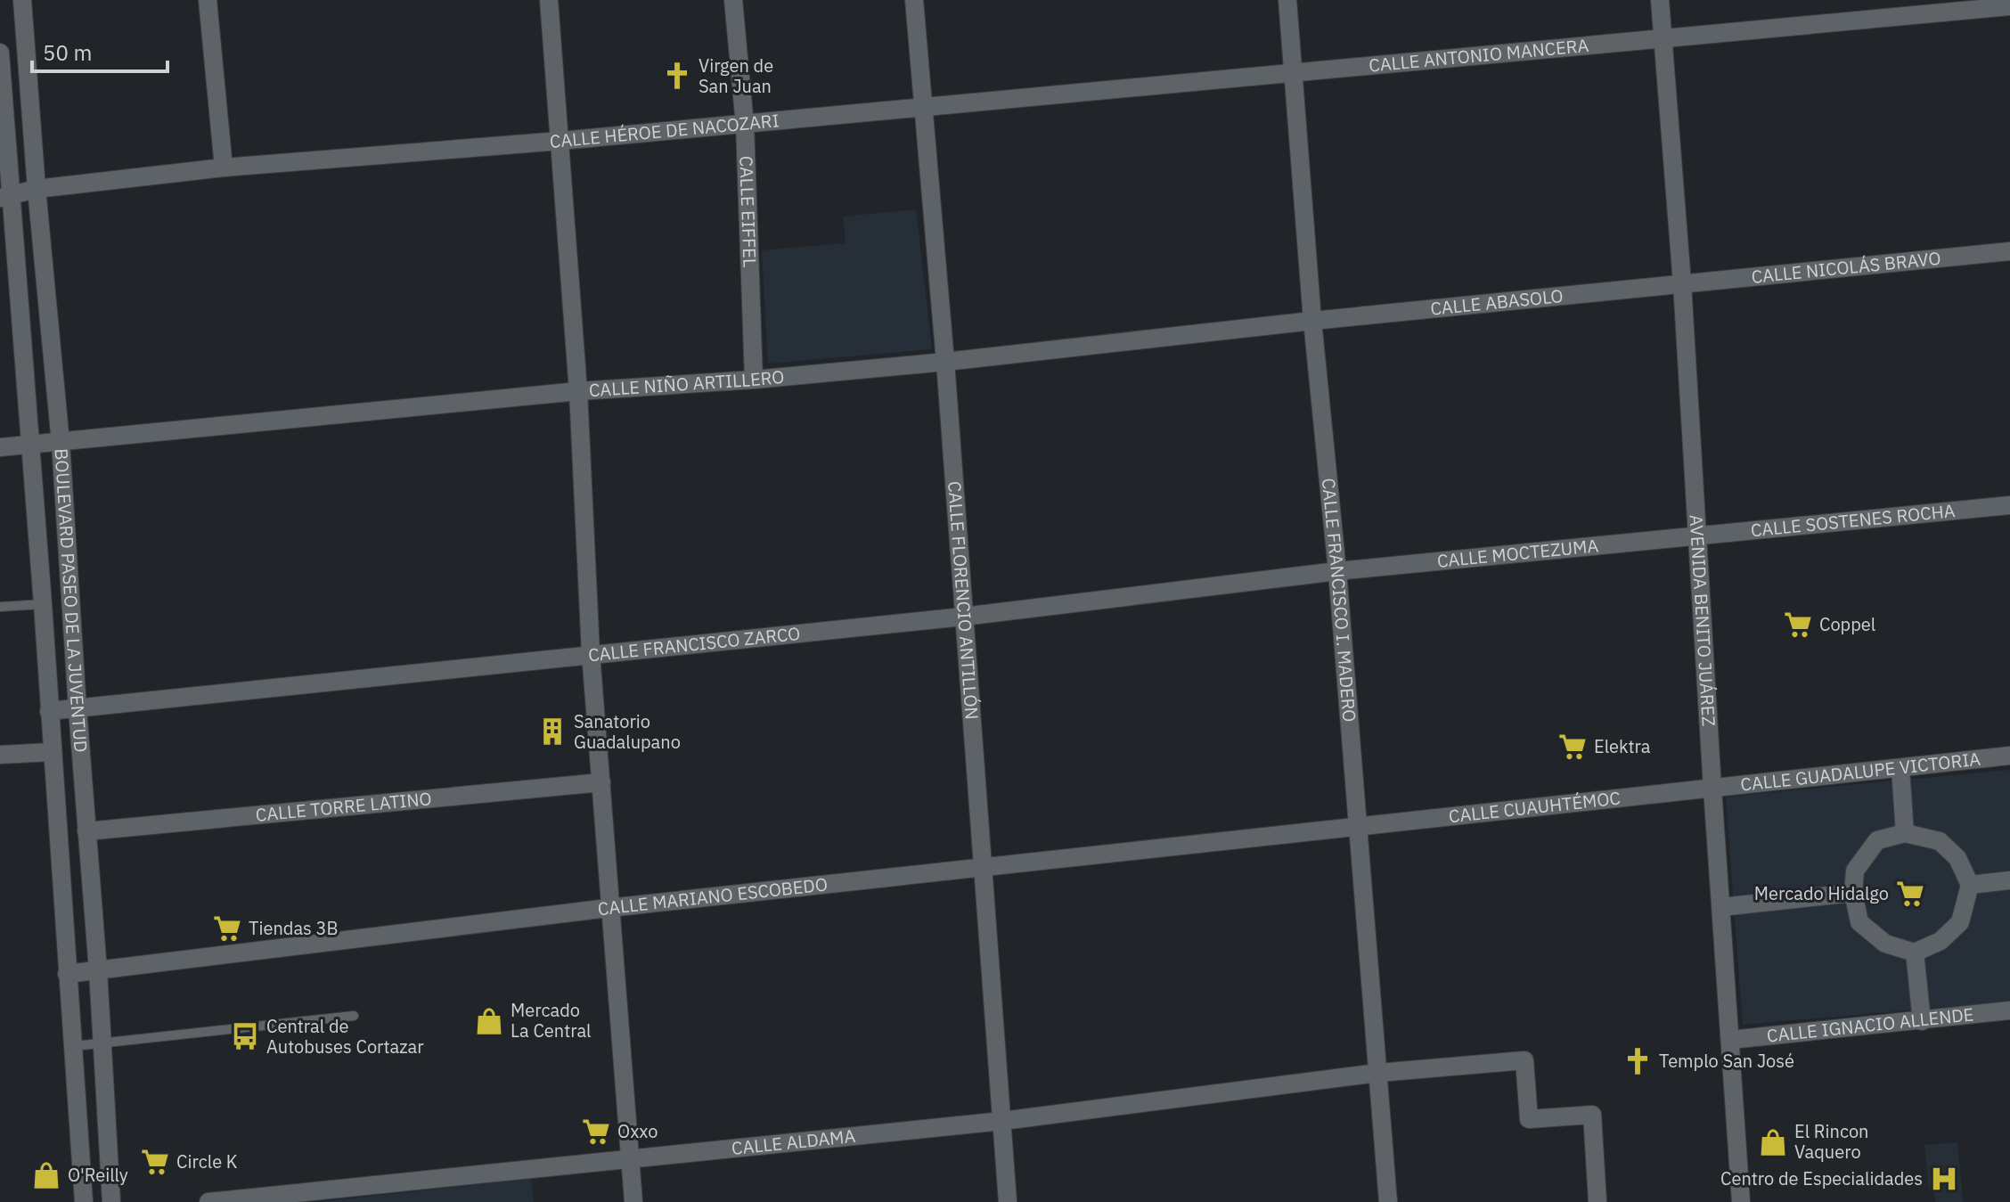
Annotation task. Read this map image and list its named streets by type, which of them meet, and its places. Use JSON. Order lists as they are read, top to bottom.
{
  "streets": {
    "street": [
      "CALLE ANTONIO MANCERA",
      "CALLE HÉROE DE NACOZARI",
      "CALLE EIFFEL",
      "CALLE NICOLÁS BRAVO",
      "CALLE ABASOLO",
      "CALLE NIÑO ARTILLERO",
      "CALLE SOSTENES ROCHA",
      "CALLE MOCTEZUMA",
      "BOULEVARD PASEO DE LA JUVENTUD",
      "CALLE FLORENCIO ANTILLÓN",
      "CALLE FRANCISCO I. MADERO",
      "AVENIDA BENITO JUÁREZ",
      "CALLE FRANCISCO ZARCO",
      "CALLE GUADALUPE VICTORIA",
      "CALLE TORRE LATINO",
      "CALLE CUAUHTÉMOC",
      "CALLE MARIANO ESCOBEDO",
      "CALLE IGNACIO ALLENDE",
      "CALLE ALDAMA"
    ]
  },
  "crossings": [
    ["CALLE ANTONIO MANCERA", "CALLE HÉROE DE NACOZARI"],
    ["CALLE ANTONIO MANCERA", "CALLE FRANCISCO I. MADERO"],
    ["CALLE ANTONIO MANCERA", "AVENIDA BENITO JUÁREZ"],
    ["CALLE HÉROE DE NACOZARI", "CALLE EIFFEL"],
    ["CALLE HÉROE DE NACOZARI", "BOULEVARD PASEO DE LA JUVENTUD"],
    ["CALLE HÉROE DE NACOZARI", "CALLE FLORENCIO ANTILLÓN"],
    ["CALLE HÉROE DE NACOZARI", "CALLE FRANCISCO I. MADERO"],
    ["CALLE EIFFEL", "CALLE NIÑO ARTILLERO"],
    ["CALLE NICOLÁS BRAVO", "CALLE ABASOLO"],
    ["CALLE NICOLÁS BRAVO", "AVENIDA BENITO JUÁREZ"],
    ["CALLE ABASOLO", "CALLE NIÑO ARTILLERO"],
    ["CALLE ABASOLO", "CALLE FRANCISCO I. MADERO"],
    ["CALLE ABASOLO", "AVENIDA BENITO JUÁREZ"],
    ["CALLE NIÑO ARTILLERO", "BOULEVARD PASEO DE LA JUVENTUD"],
    ["CALLE NIÑO ARTILLERO", "CALLE FLORENCIO ANTILLÓN"],
    ["CALLE NIÑO ARTILLERO", "CALLE FRANCISCO I. MADERO"],
    ["CALLE SOSTENES ROCHA", "CALLE MOCTEZUMA"],
    ["CALLE SOSTENES ROCHA", "AVENIDA BENITO JUÁREZ"],
    ["CALLE MOCTEZUMA", "CALLE FRANCISCO I. MADERO"],
    ["CALLE MOCTEZUMA", "AVENIDA BENITO JUÁREZ"],
    ["CALLE MOCTEZUMA", "CALLE FRANCISCO ZARCO"],
    ["BOULEVARD PASEO DE LA JUVENTUD", "CALLE FRANCISCO ZARCO"],
    ["BOULEVARD PASEO DE LA JUVENTUD", "CALLE TORRE LATINO"],
    ["BOULEVARD PASEO DE LA JUVENTUD", "CALLE MARIANO ESCOBEDO"],
    ["CALLE FLORENCIO ANTILLÓN", "CALLE FRANCISCO ZARCO"],
    ["CALLE FLORENCIO ANTILLÓN", "CALLE MARIANO ESCOBEDO"],
    ["CALLE FLORENCIO ANTILLÓN", "CALLE ALDAMA"],
    ["CALLE FRANCISCO I. MADERO", "CALLE FRANCISCO ZARCO"],
    ["CALLE FRANCISCO I. MADERO", "CALLE CUAUHTÉMOC"],
    ["CALLE FRANCISCO I. MADERO", "CALLE MARIANO ESCOBEDO"],
    ["CALLE FRANCISCO I. MADERO", "CALLE ALDAMA"],
    ["AVENIDA BENITO JUÁREZ", "CALLE GUADALUPE VICTORIA"],
    ["AVENIDA BENITO JUÁREZ", "CALLE CUAUHTÉMOC"],
    ["AVENIDA BENITO JUÁREZ", "CALLE IGNACIO ALLENDE"],
    ["CALLE GUADALUPE VICTORIA", "CALLE CUAUHTÉMOC"],
    ["CALLE CUAUHTÉMOC", "CALLE MARIANO ESCOBEDO"]
  ],
  "places": {
    "church": ["Virgen de San Juan", "Templo San José"],
    "supermarket": [
      "Coppel",
      "Elektra",
      "Mercado Hidalgo",
      "Tiendas 3B",
      "Oxxo",
      "Circle K"
    ],
    "building": ["Sanatorio Guadalupano"],
    "shop": ["Mercado La Central", "El Rincon Vaquero", "O'Reilly"],
    "bus stop": ["Central de Autobuses Cortazar"],
    "hospital": ["Centro de Especialidades"]
  },
  "scale_bar": "50 m"
}
